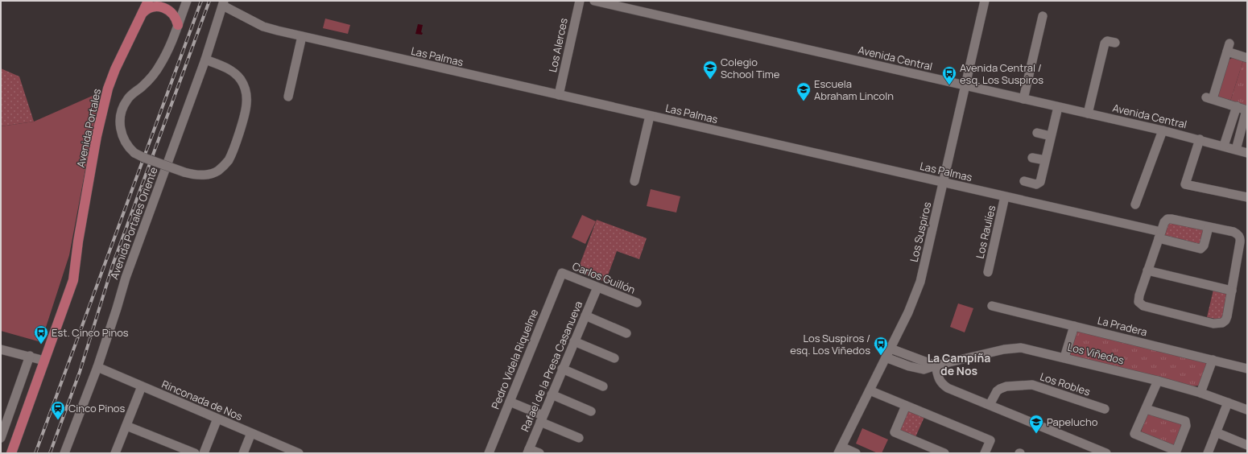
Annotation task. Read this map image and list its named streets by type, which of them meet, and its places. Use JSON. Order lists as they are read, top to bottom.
{
  "streets": {
    "main road": ["Avenida Portales"],
    "street": [
      "Los Alerces",
      "Las Palmas",
      "Avenida Central",
      "Avenida Portales Oriente",
      "Los Suspiros",
      "Los Raulíes",
      "Carlos Guillón",
      "La Pradera",
      "Los Viñedos",
      "Pedro Videla Riquelme",
      "Rafael de la Presa Casanueva",
      "Los Robles",
      "Rinconada de Nos"
    ]
  },
  "crossings": [
    ["Los Alerces", "Las Palmas"],
    ["Las Palmas", "Avenida Portales Oriente"],
    ["Las Palmas", "Los Suspiros"],
    ["Las Palmas", "Los Raulíes"],
    ["Avenida Central", "Los Suspiros"],
    ["Avenida Portales Oriente", "Rinconada de Nos"],
    ["Los Suspiros", "Los Viñedos"],
    ["Carlos Guillón", "Pedro Videla Riquelme"],
    ["Carlos Guillón", "Rafael de la Presa Casanueva"]
  ],
  "districts": ["La Campiña de Nos"],
  "places": {
    "school or university": ["Colegio School Time", "Escuela Abraham Lincoln", "Papelucho"],
    "bus stop": ["Avenida Central / esq. Los Suspiros", "Est. Cinco Pinos", "Los Suspiros / esq. Los Viñedos"],
    "station": ["Cinco Pinos"]
  }
}
